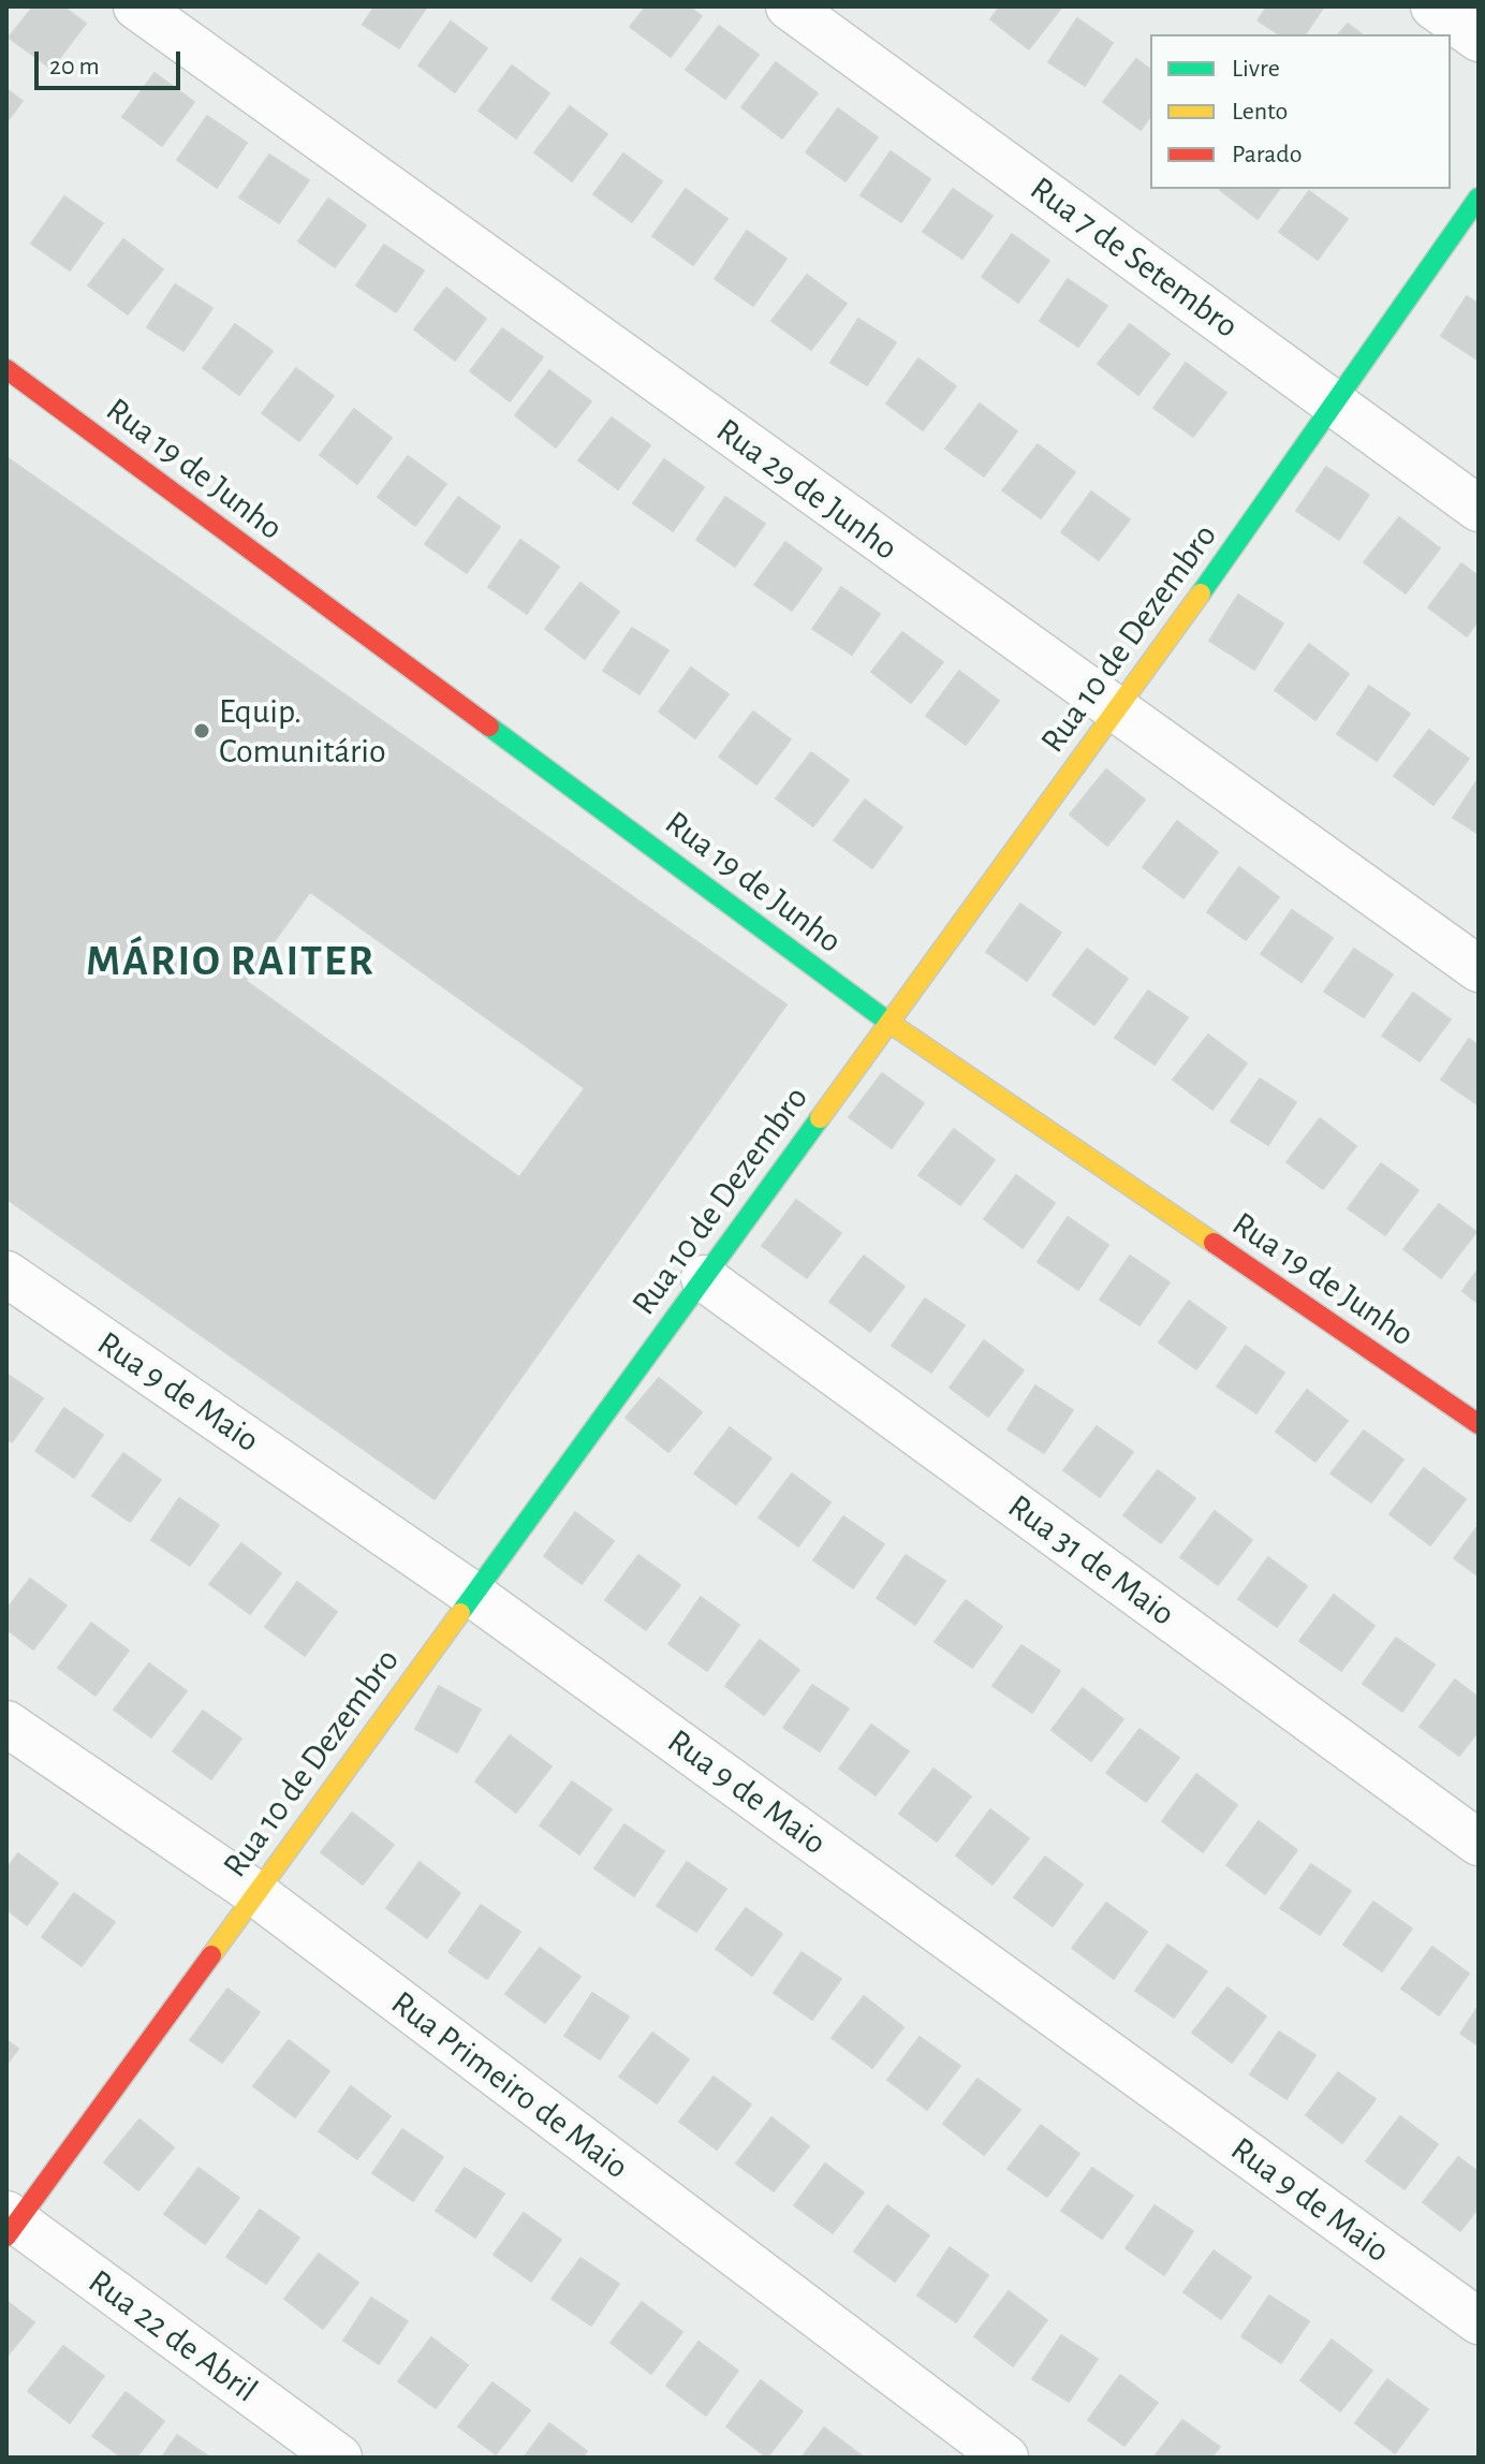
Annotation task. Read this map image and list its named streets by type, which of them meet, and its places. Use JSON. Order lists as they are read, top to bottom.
{
  "streets": {
    "street": [
      "Rua 7 de Setembro",
      "Rua 19 de Junho",
      "Rua 29 de Junho",
      "Rua 10 de Dezembro",
      "Rua 9 de Maio",
      "Rua 31 de Maio",
      "Rua Primeiro de Maio",
      "Rua 22 de Abril"
    ]
  },
  "crossings": [
    ["Rua 7 de Setembro", "Rua 10 de Dezembro"],
    ["Rua 19 de Junho", "Rua 10 de Dezembro"],
    ["Rua 29 de Junho", "Rua 10 de Dezembro"],
    ["Rua 10 de Dezembro", "Rua 9 de Maio"],
    ["Rua 10 de Dezembro", "Rua 31 de Maio"],
    ["Rua 10 de Dezembro", "Rua Primeiro de Maio"],
    ["Rua 10 de Dezembro", "Rua 22 de Abril"]
  ],
  "districts": ["MÁRIO RAITER"],
  "places": ["Equip. Comunitário"],
  "legend": ["Livre", "Lento", "Parado"],
  "scale_bar": "20 m"
}
